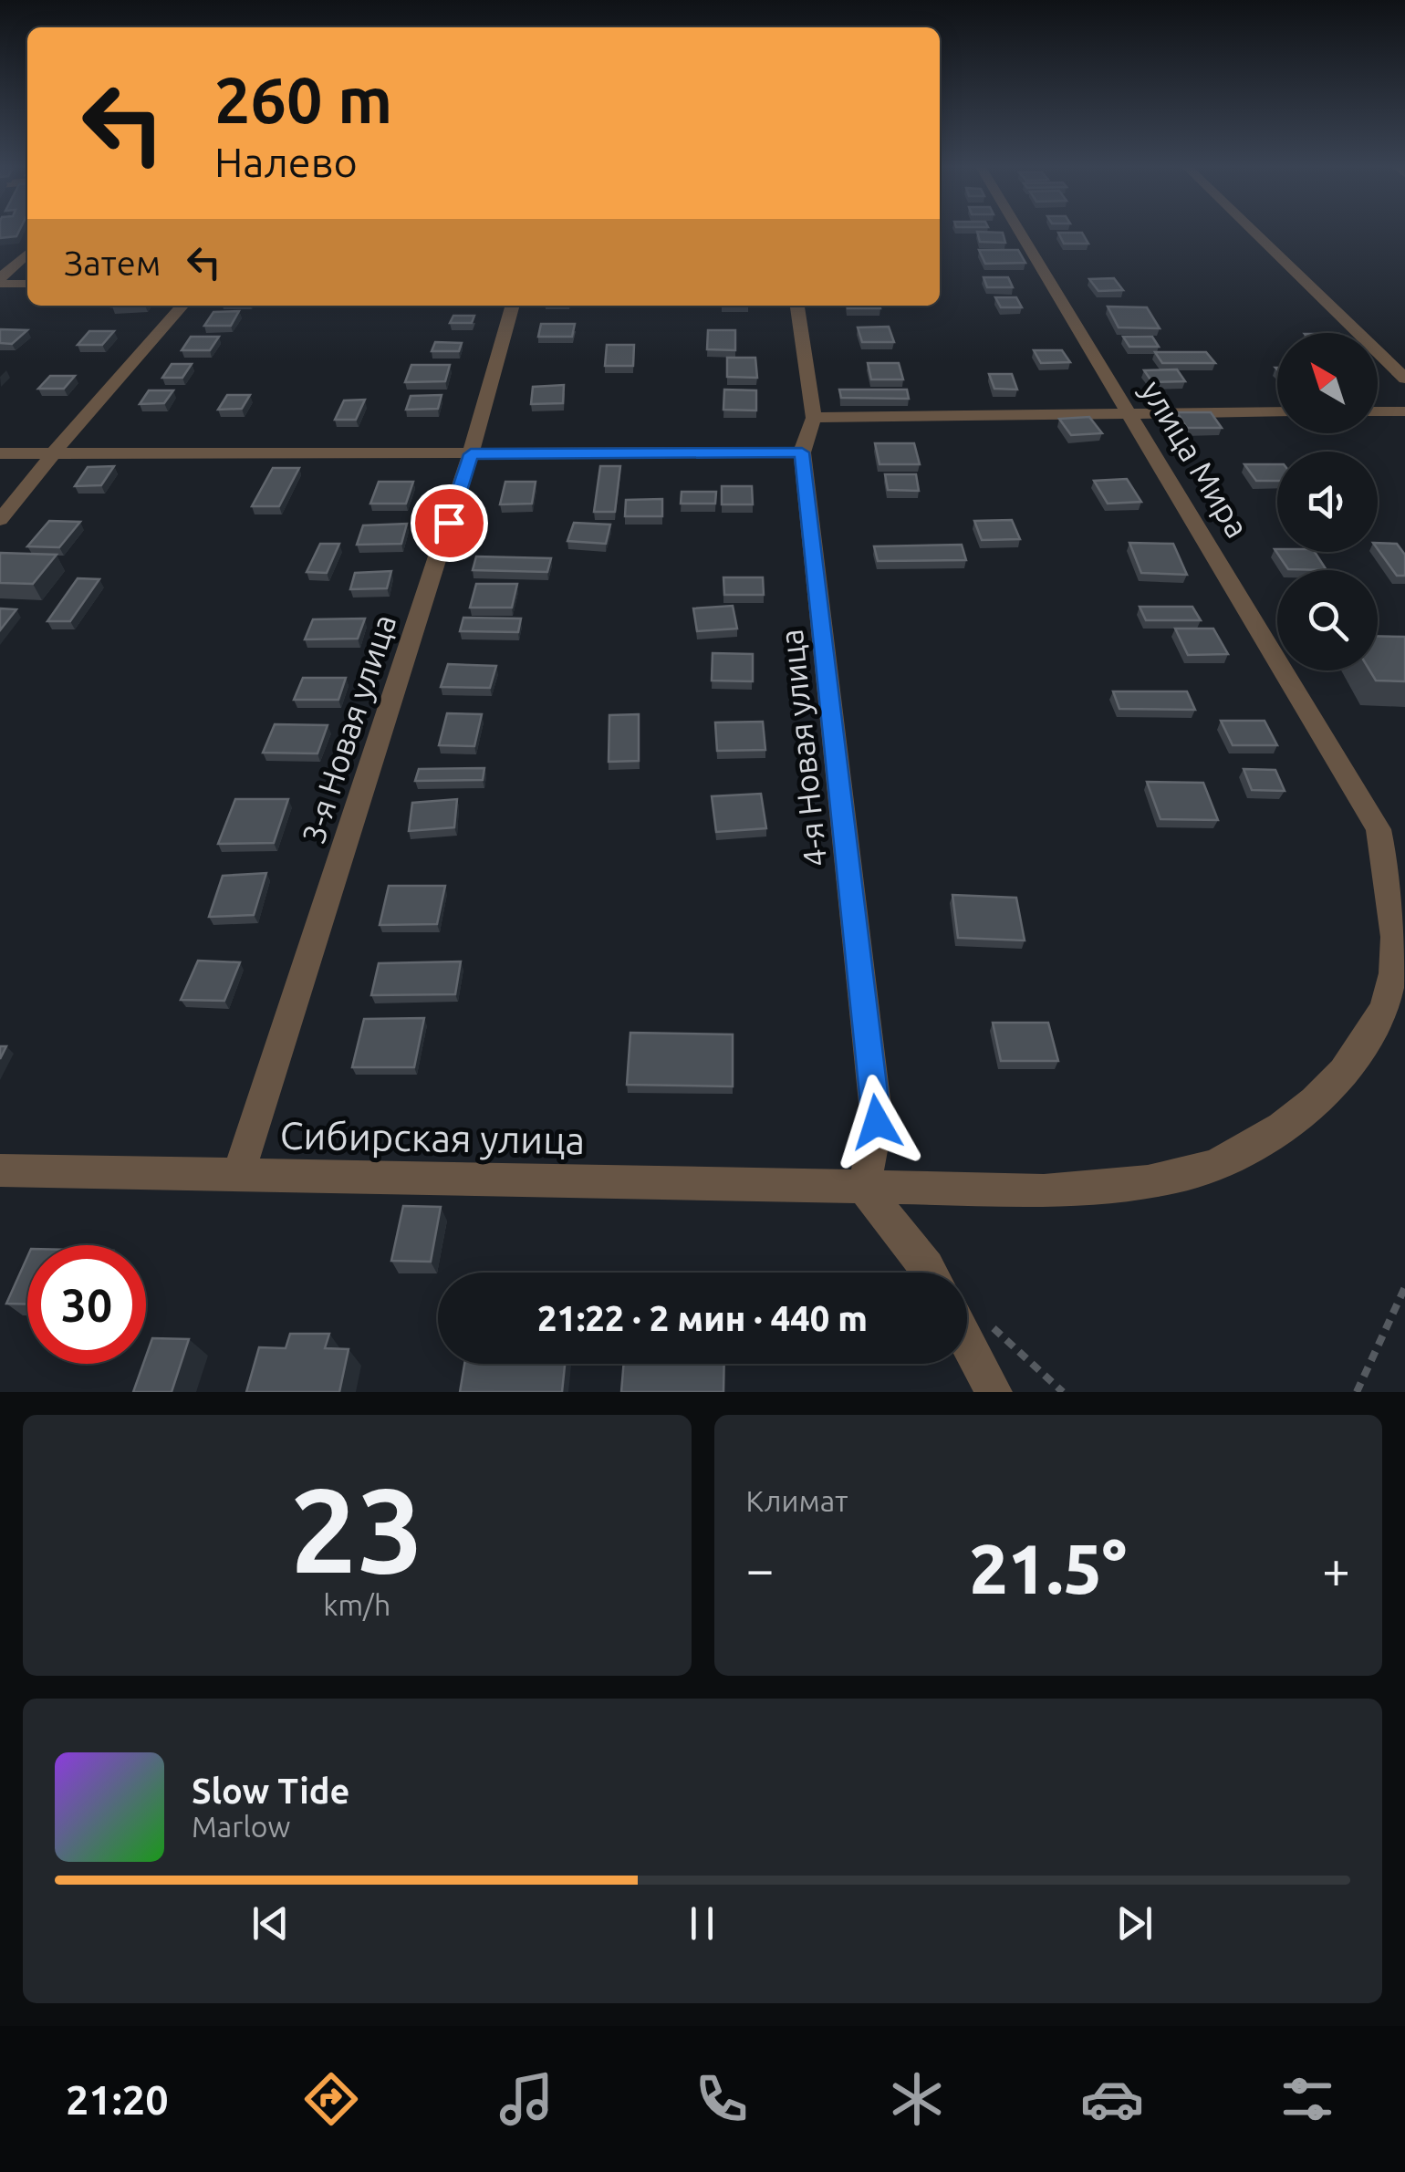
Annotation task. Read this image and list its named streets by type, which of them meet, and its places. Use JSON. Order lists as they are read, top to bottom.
{
  "streets": {
    "street": [
      "улица Мира",
      "3-я Новая улица",
      "4-я Новая улица",
      "Сибирская улица"
    ]
  },
  "crossings": [
    ["улица Мира", "4-я Новая улица"],
    ["улица Мира", "Сибирская улица"],
    ["3-я Новая улица", "Сибирская улица"],
    ["4-я Новая улица", "Сибирская улица"]
  ],
  "north": "top left",
  "page": {
    "turn": ["260 m", "Налево"],
    "then": "Затем",
    "limit": "30",
    "trip": "21:22 · 2 мин · 440 m",
    "tile": [
      ["23", "km/h"],
      "Климат"
    ],
    "heat": ["−", "21.5°", "+"],
    "song": ["Slow Tide", "Marlow"],
    "tabs": "21:20"
  }
}
